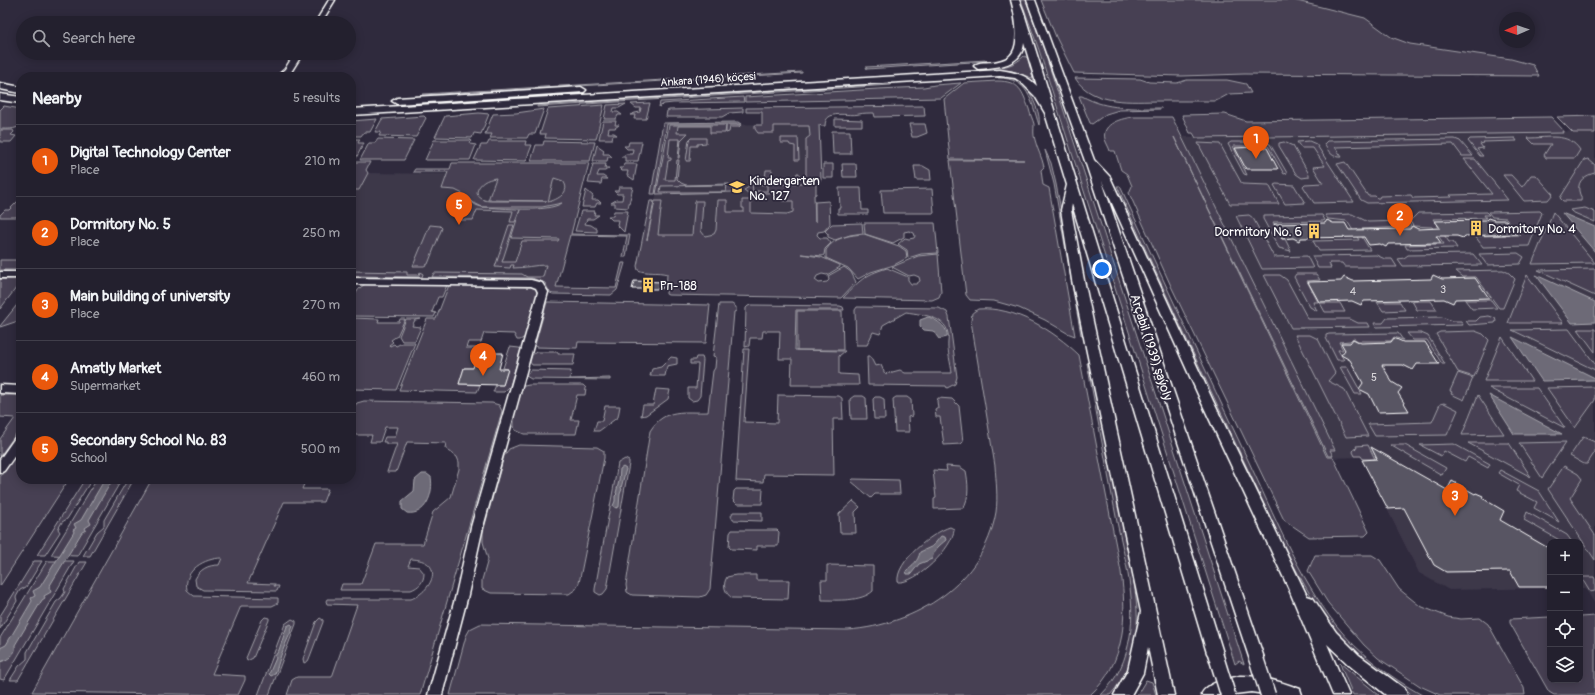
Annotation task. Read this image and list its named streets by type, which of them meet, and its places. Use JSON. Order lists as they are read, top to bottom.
{
  "streets": {
    "main road": ["Ankara (1946) köçesi", "Arçabil (1939) şaýoly"]
  },
  "places": {
    "school or university": ["Kindergarten No. 127"],
    "building": ["Dormitory No. 4", "Dormitory No. 6", "Рп-188"]
  },
  "house_numbers": ["3", "4", "5"],
  "north": "left",
  "page": {
    "search": "Search here",
    "heading": ["Nearby", "5 results"],
    "list": [
      {
        "mark": "1",
        "name": "Digital Technology Center",
        "note": "Place",
        "value": "210 m"
      },
      {
        "mark": "2",
        "name": "Dormitory No. 5",
        "note": "Place",
        "value": "250 m"
      },
      {
        "mark": "3",
        "name": "Main building of university",
        "note": "Place",
        "value": "270 m"
      },
      {
        "mark": "4",
        "name": "Amatly Market",
        "note": "Supermarket",
        "value": "460 m"
      },
      {
        "mark": "5",
        "name": "Secondary School No. 83",
        "note": "School",
        "value": "500 m"
      }
    ],
    "pins": [
      "1",
      "5",
      "2",
      "4",
      "3"
    ],
    "map_buttons": ["+", "−"]
  }
}
